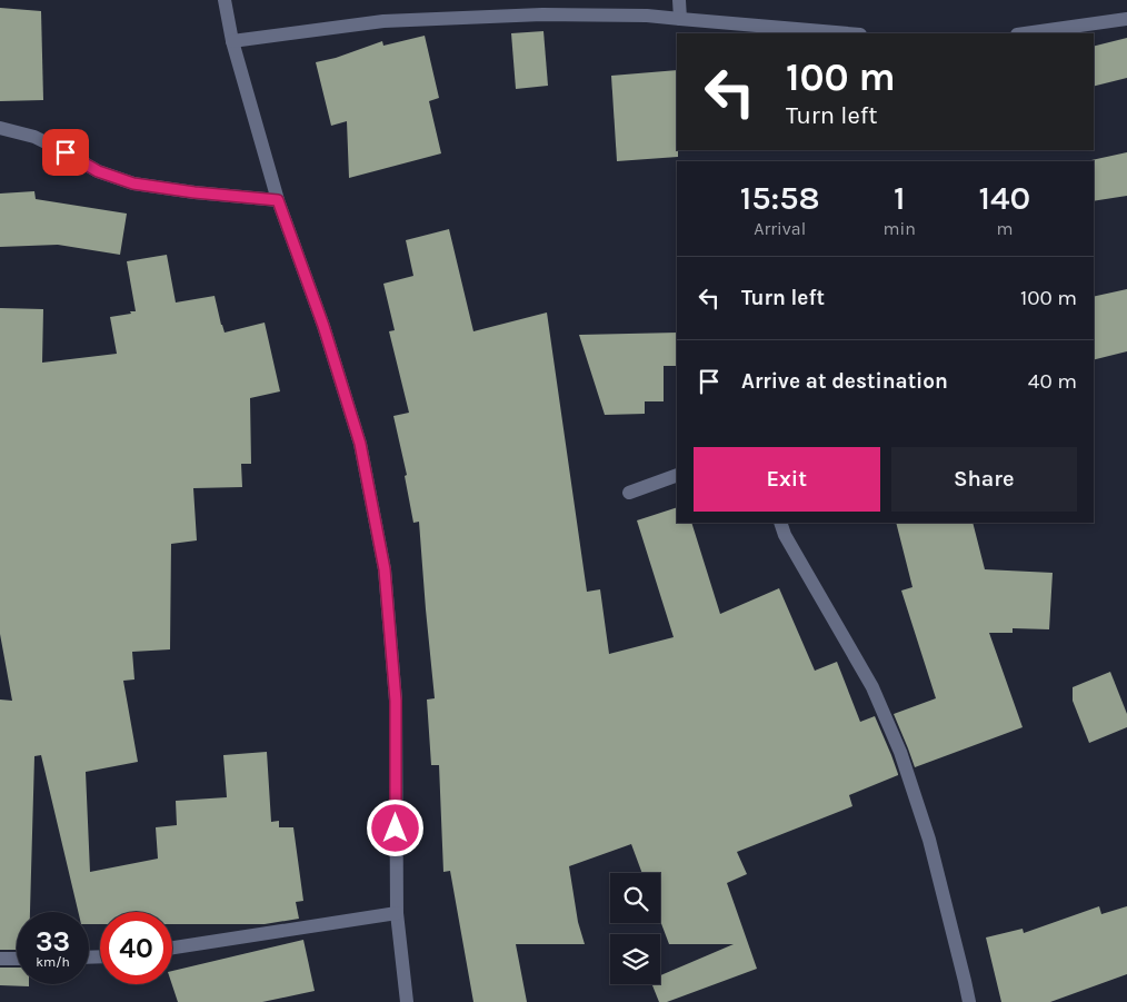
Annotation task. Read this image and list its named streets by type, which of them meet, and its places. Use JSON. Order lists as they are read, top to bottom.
{
  "page": {
    "turn": ["100 m", "Turn left"],
    "eta": [
      "15:58",
      "Arrival",
      "1",
      "min",
      "140",
      "m"
    ],
    "list": [
      {
        "name": "Turn left",
        "value": "100 m"
      },
      {
        "name": "Arrive at destination",
        "value": "40 m"
      }
    ],
    "buttons": ["Exit", "Share"],
    "speed": "33 km/h",
    "limit": "40"
  }
}
